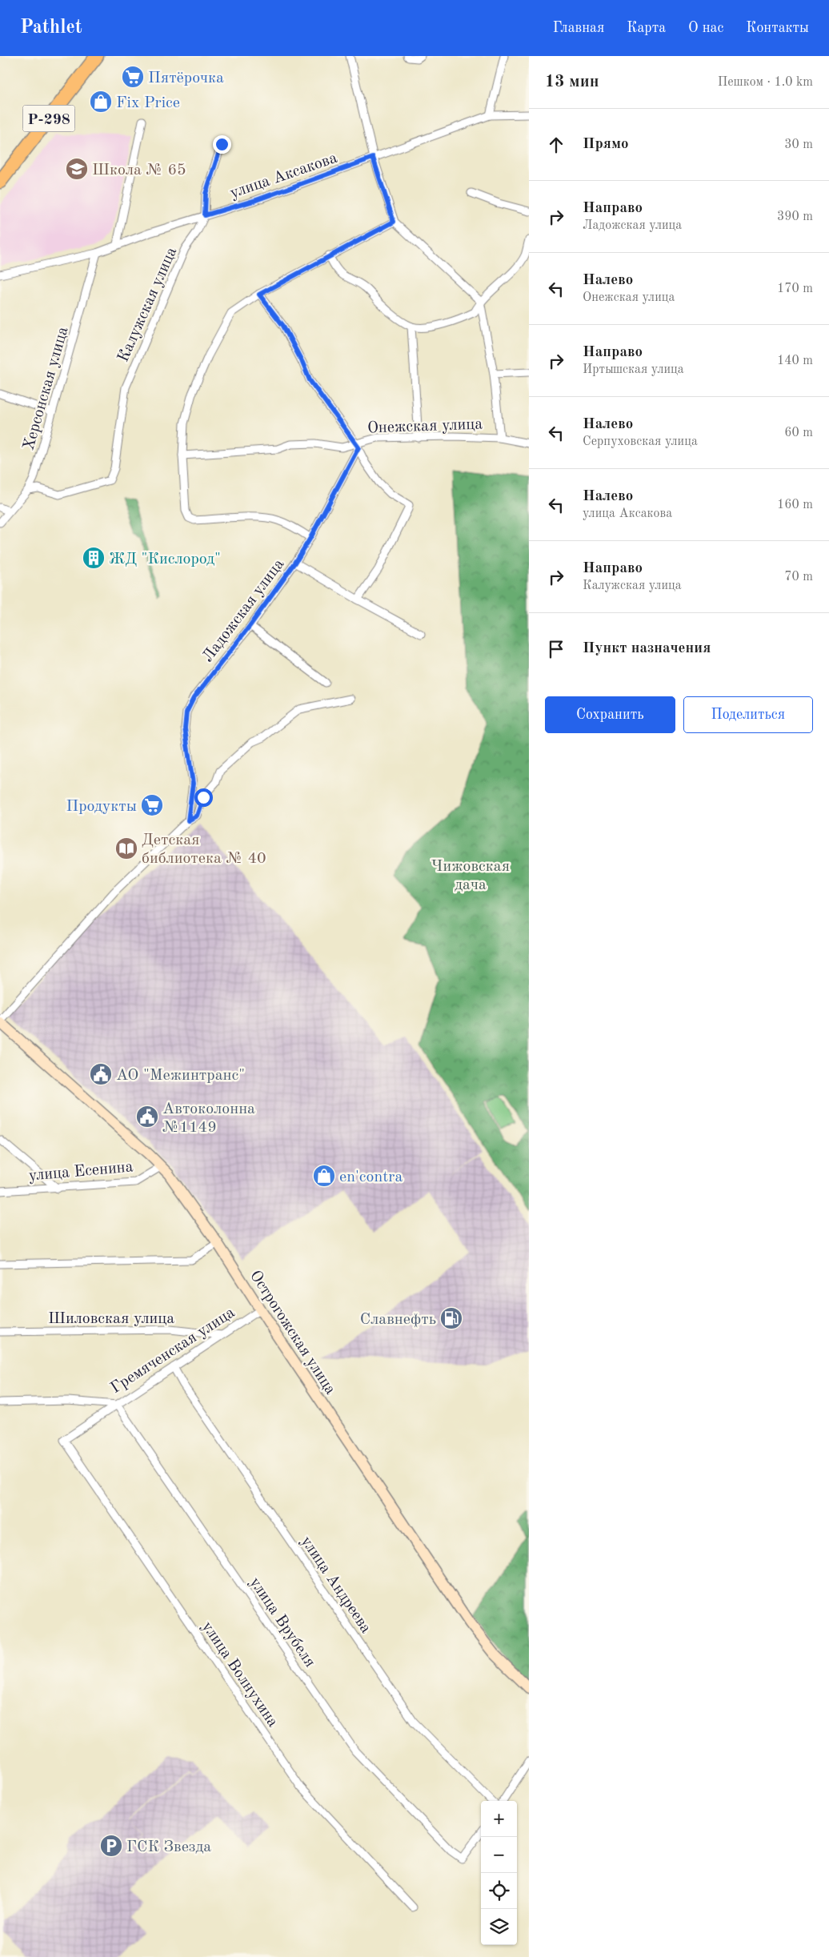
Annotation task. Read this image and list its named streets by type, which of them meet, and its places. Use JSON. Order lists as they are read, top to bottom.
{
  "streets": {
    "highway": ["Р-298"],
    "street": [
      "улица Аксакова",
      "Калужская улица",
      "Херсонская улица",
      "Онежская улица",
      "Ладожская улица",
      "улица Есенина",
      "Шиловская улица",
      "Острогожская улица",
      "Гремяченская улица",
      "улица Андреева",
      "улица Врубеля",
      "улица Волнухина"
    ]
  },
  "crossings": [
    ["улица Аксакова", "Калужская улица"],
    ["улица Аксакова", "Херсонская улица"],
    ["Калужская улица", "Херсонская улица"],
    ["Онежская улица", "Ладожская улица"],
    ["улица Есенина", "Острогожская улица"],
    ["Шиловская улица", "Гремяченская улица"],
    ["Острогожская улица", "Гремяченская улица"],
    ["Гремяченская улица", "улица Андреева"],
    ["Гремяченская улица", "улица Врубеля"],
    ["Гремяченская улица", "улица Волнухина"],
    ["улица Врубеля", "улица Волнухина"]
  ],
  "parks": ["Чижовская дача"],
  "places": {
    "supermarket": ["Пятёрочка", "Продукты"],
    "shop": ["Fix Price", "en'contra"],
    "school or university": ["Школа № 65"],
    "building": ["ЖД \"Кислород\""],
    "library": ["Детская библиотека № 40"],
    "public building": ["АО \"Межинтранс\"", "Автоколонна №1149"],
    "fuel station": ["Cлавнефть"],
    "parking": ["ГСК Звезда"]
  },
  "page": {
    "header": "Pathlet",
    "nav": [
      "Главная",
      "Карта",
      "О нас",
      "Контакты"
    ],
    "heading": ["13 мин", "Пешком · 1.0 km"],
    "list": [
      ["Прямо", "30 m"],
      ["Направо", "Ладожская улица", "390 m"],
      ["Налево", "Онежская улица", "170 m"],
      ["Направо", "Иртышская улица", "140 m"],
      ["Налево", "Серпуховская улица", "60 m"],
      ["Налево", "улица Аксакова", "160 m"],
      ["Направо", "Калужская улица", "70 m"],
      "Пункт назначения"
    ],
    "buttons": ["Сохранить", "Поделиться"],
    "map_buttons": ["+", "−"]
  }
}
